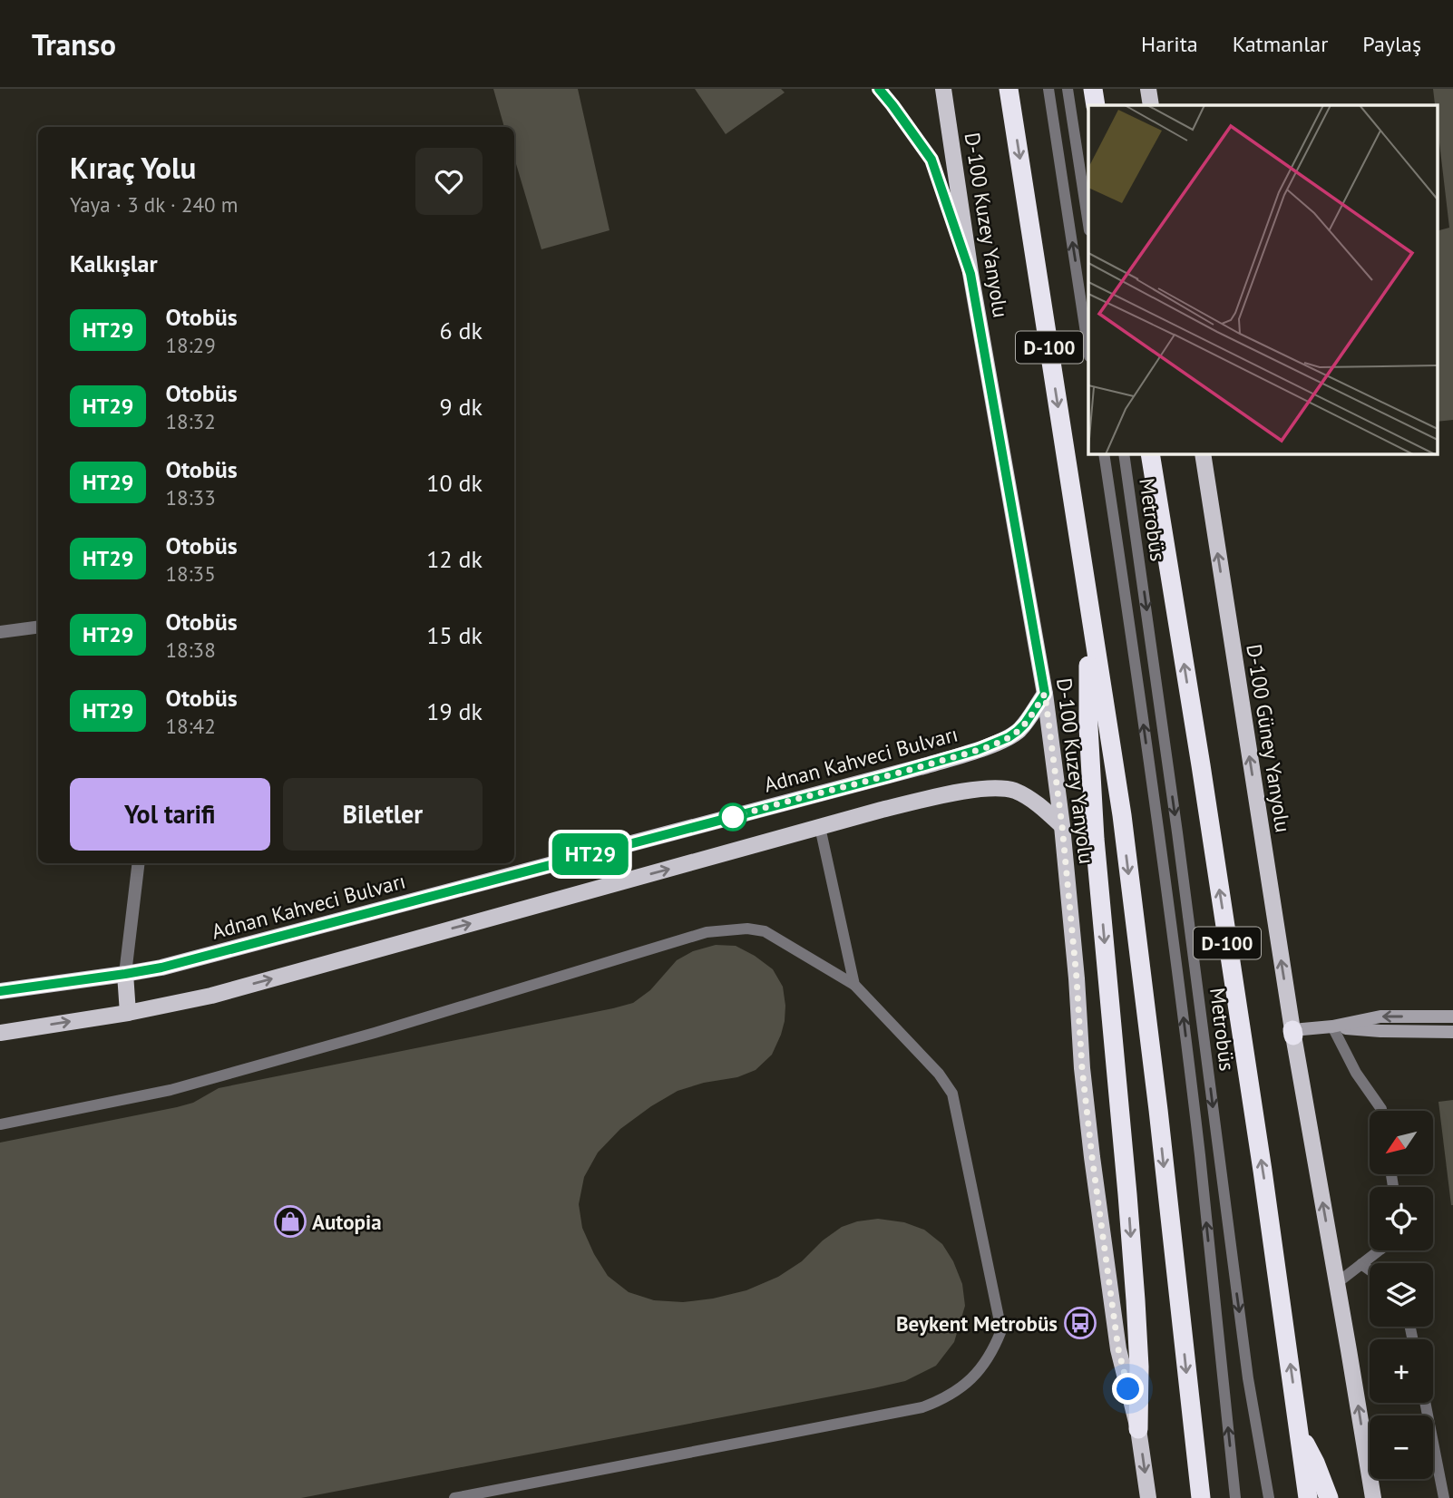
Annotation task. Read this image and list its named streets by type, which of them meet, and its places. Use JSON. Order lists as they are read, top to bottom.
{
  "streets": {
    "highway": ["D-100"],
    "main road": ["D-100 Kuzey Yanyolu", "D-100 Güney Yanyolu", "Adnan Kahveci Bulvarı"],
    "lane": ["Metrobüs"]
  },
  "crossings": [
    ["D-100 Kuzey Yanyolu", "Adnan Kahveci Bulvarı"]
  ],
  "one_way": ["D-100 Güney Yanyolu"],
  "places": {
    "shop": ["Autopia"],
    "bus stop": ["Beykent Metrobüs"]
  },
  "lines": ["bus line HT29"],
  "north": "bottom left",
  "page": {
    "header": "Transo",
    "nav": ["Harita", "Katmanlar", "Paylaş"],
    "on_map": "HT29",
    "heading": [
      ["Kıraç Yolu", "Yaya · 3 dk · 240 m"],
      "Kalkışlar"
    ],
    "list": [
      {
        "mark": "HT29",
        "name": "Otobüs",
        "note": "18:29",
        "value": "6 dk"
      },
      {
        "mark": "HT29",
        "name": "Otobüs",
        "note": "18:32",
        "value": "9 dk"
      },
      {
        "mark": "HT29",
        "name": "Otobüs",
        "note": "18:33",
        "value": "10 dk"
      },
      {
        "mark": "HT29",
        "name": "Otobüs",
        "note": "18:35",
        "value": "12 dk"
      },
      {
        "mark": "HT29",
        "name": "Otobüs",
        "note": "18:38",
        "value": "15 dk"
      },
      {
        "mark": "HT29",
        "name": "Otobüs",
        "note": "18:42",
        "value": "19 dk"
      }
    ],
    "buttons": ["Yol tarifi", "Biletler"],
    "map_buttons": ["+", "−"]
  }
}
